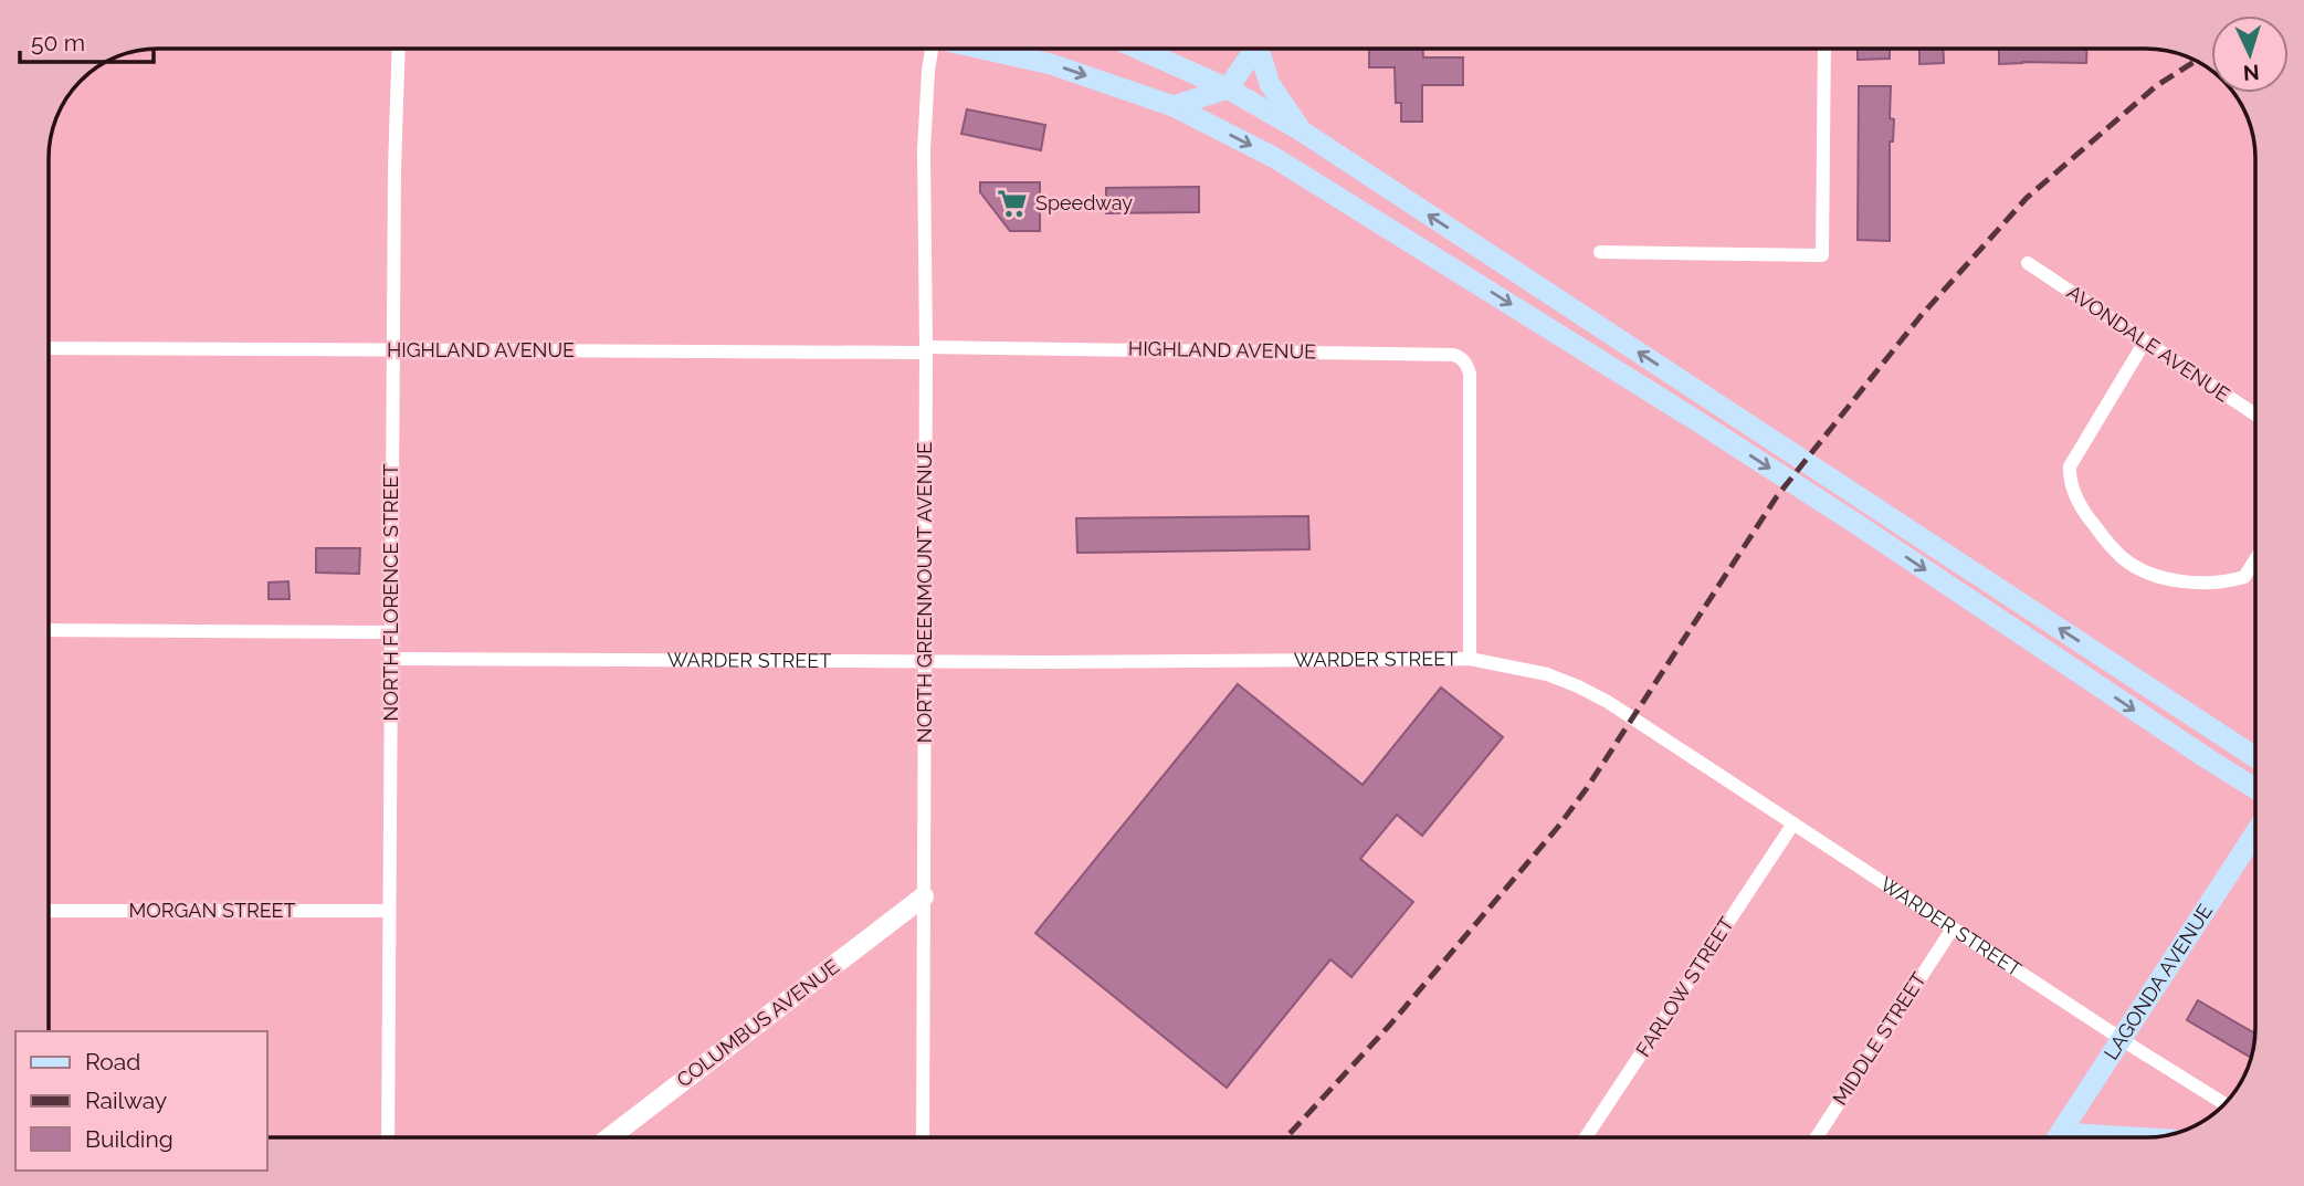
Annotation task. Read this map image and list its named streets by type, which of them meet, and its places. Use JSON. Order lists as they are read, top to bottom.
{
  "streets": {
    "main road": ["LAGONDA AVENUE"],
    "street": [
      "AVONDALE AVENUE",
      "HIGHLAND AVENUE",
      "NORTH FLORENCE STREET",
      "NORTH GREENMOUNT AVENUE",
      "WARDER STREET",
      "MORGAN STREET",
      "FARLOW STREET",
      "COLUMBUS AVENUE",
      "MIDDLE STREET"
    ]
  },
  "crossings": [
    ["HIGHLAND AVENUE", "NORTH FLORENCE STREET"],
    ["HIGHLAND AVENUE", "NORTH GREENMOUNT AVENUE"],
    ["HIGHLAND AVENUE", "WARDER STREET"],
    ["NORTH FLORENCE STREET", "WARDER STREET"],
    ["NORTH FLORENCE STREET", "MORGAN STREET"],
    ["NORTH GREENMOUNT AVENUE", "WARDER STREET"],
    ["NORTH GREENMOUNT AVENUE", "COLUMBUS AVENUE"],
    ["WARDER STREET", "LAGONDA AVENUE"],
    ["WARDER STREET", "FARLOW STREET"],
    ["WARDER STREET", "MIDDLE STREET"]
  ],
  "places": {
    "supermarket": ["Speedway"]
  },
  "legend": ["Road", "Railway", "Building"],
  "scale_bar": "50 m",
  "north": "bottom"
}
